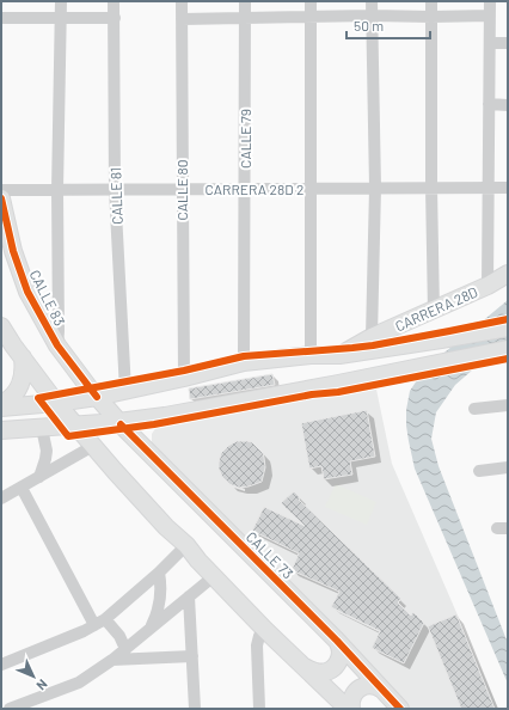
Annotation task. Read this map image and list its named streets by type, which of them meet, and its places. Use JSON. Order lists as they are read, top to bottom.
{
  "streets": {
    "main road": ["CALLE 83", "CARRERA 28D", "CALLE 73"],
    "street": [
      "CALLE 79",
      "CARRERA 28D 2",
      "CALLE 80",
      "CALLE 81"
    ]
  },
  "crossings": [
    ["CALLE 79", "CARRERA 28D 2"],
    ["CALLE 79", "CARRERA 28D"],
    ["CARRERA 28D 2", "CALLE 80"],
    ["CARRERA 28D 2", "CALLE 81"],
    ["CALLE 80", "CARRERA 28D"],
    ["CALLE 81", "CARRERA 28D"],
    ["CALLE 83", "CARRERA 28D"],
    ["CALLE 83", "CALLE 73"]
  ],
  "scale_bar": "50 m",
  "north": "bottom right"
}
